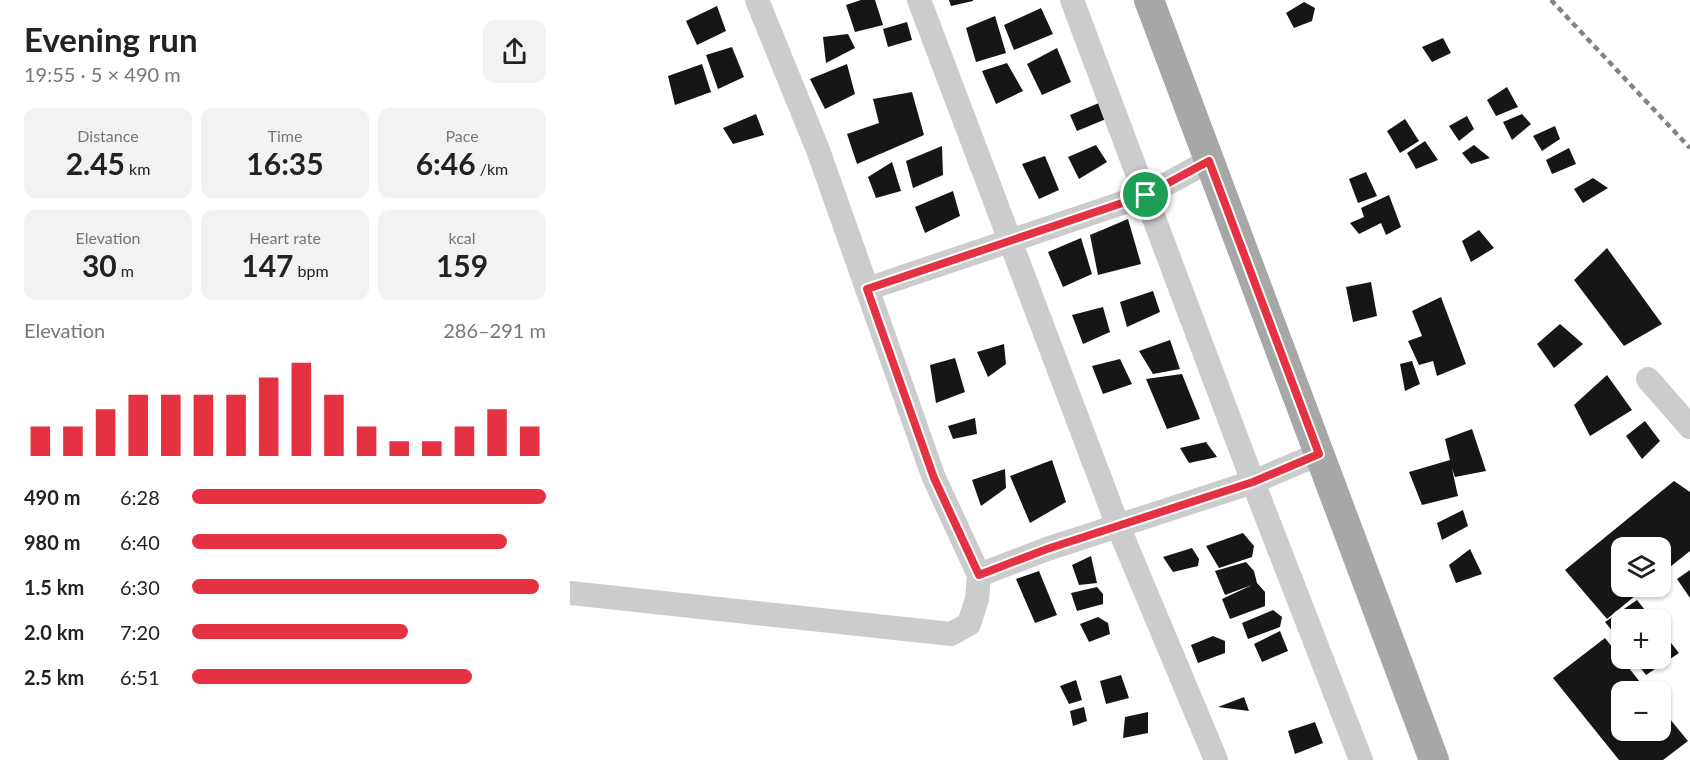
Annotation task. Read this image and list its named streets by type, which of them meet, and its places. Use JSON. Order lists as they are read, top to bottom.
{
  "page": {
    "heading": ["Evening run", "19:55 · 5 × 490 m"],
    "stats": [
      ["Distance", "2.45 km"],
      ["Time", "16:35"],
      ["Pace", "6:46 /km"],
      ["Elevation", "30 m"],
      ["Heart rate", "147 bpm"],
      ["kcal", "159"]
    ],
    "chart": ["Elevation", "286–291 m"],
    "list": [
      {
        "name": "490 m",
        "note": "6:28"
      },
      {
        "name": "980 m",
        "note": "6:40"
      },
      {
        "name": "1.5 km",
        "note": "6:30"
      },
      {
        "name": "2.0 km",
        "note": "7:20"
      },
      {
        "name": "2.5 km",
        "note": "6:51"
      }
    ],
    "map_buttons": ["+", "−"]
  }
}
